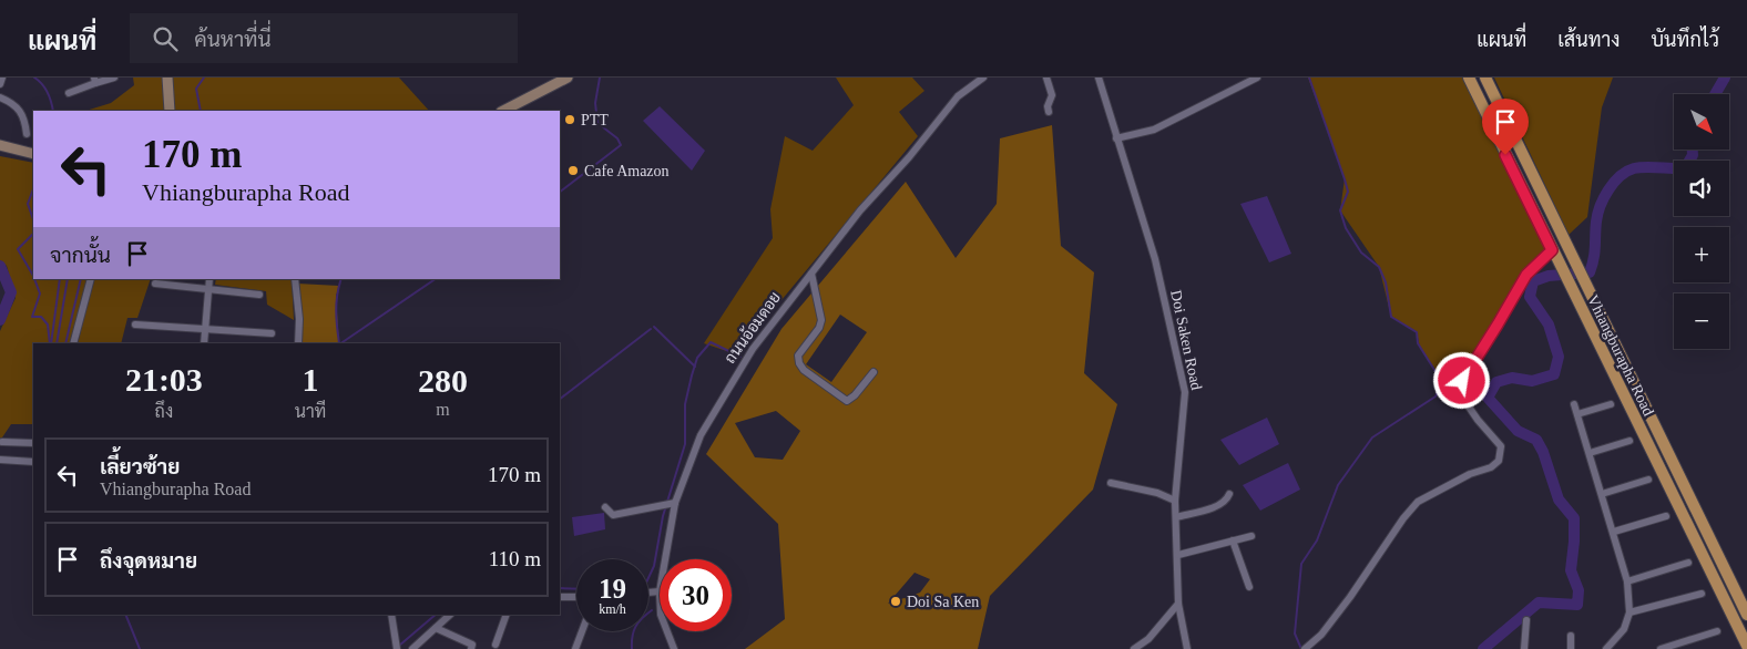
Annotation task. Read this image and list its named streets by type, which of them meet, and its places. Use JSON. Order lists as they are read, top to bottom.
{
  "streets": {
    "main road": ["Vhiangburapha Road"],
    "street": ["ถนนอ้อมดอย", "Doi Saken Road"]
  },
  "places": ["PTT", "Cafe Amazon", "Doi Sa Ken"],
  "north": "bottom right",
  "page": {
    "header": "แผนที่",
    "search": "ค้นหาที่นี่",
    "nav": ["แผนที่", "เส้นทาง", "บันทึกไว้"],
    "map_buttons": ["+", "−"],
    "turn": ["170 m", "Vhiangburapha Road"],
    "then": "จากนั้น",
    "eta": [
      "21:03",
      "ถึง",
      "1",
      "นาที",
      "280",
      "m"
    ],
    "list": [
      {
        "name": "เลี้ยวซ้าย",
        "note": "Vhiangburapha Road",
        "value": "170 m"
      },
      {
        "name": "ถึงจุดหมาย",
        "value": "110 m"
      }
    ],
    "speed": "19 km/h",
    "limit": "30"
  }
}
